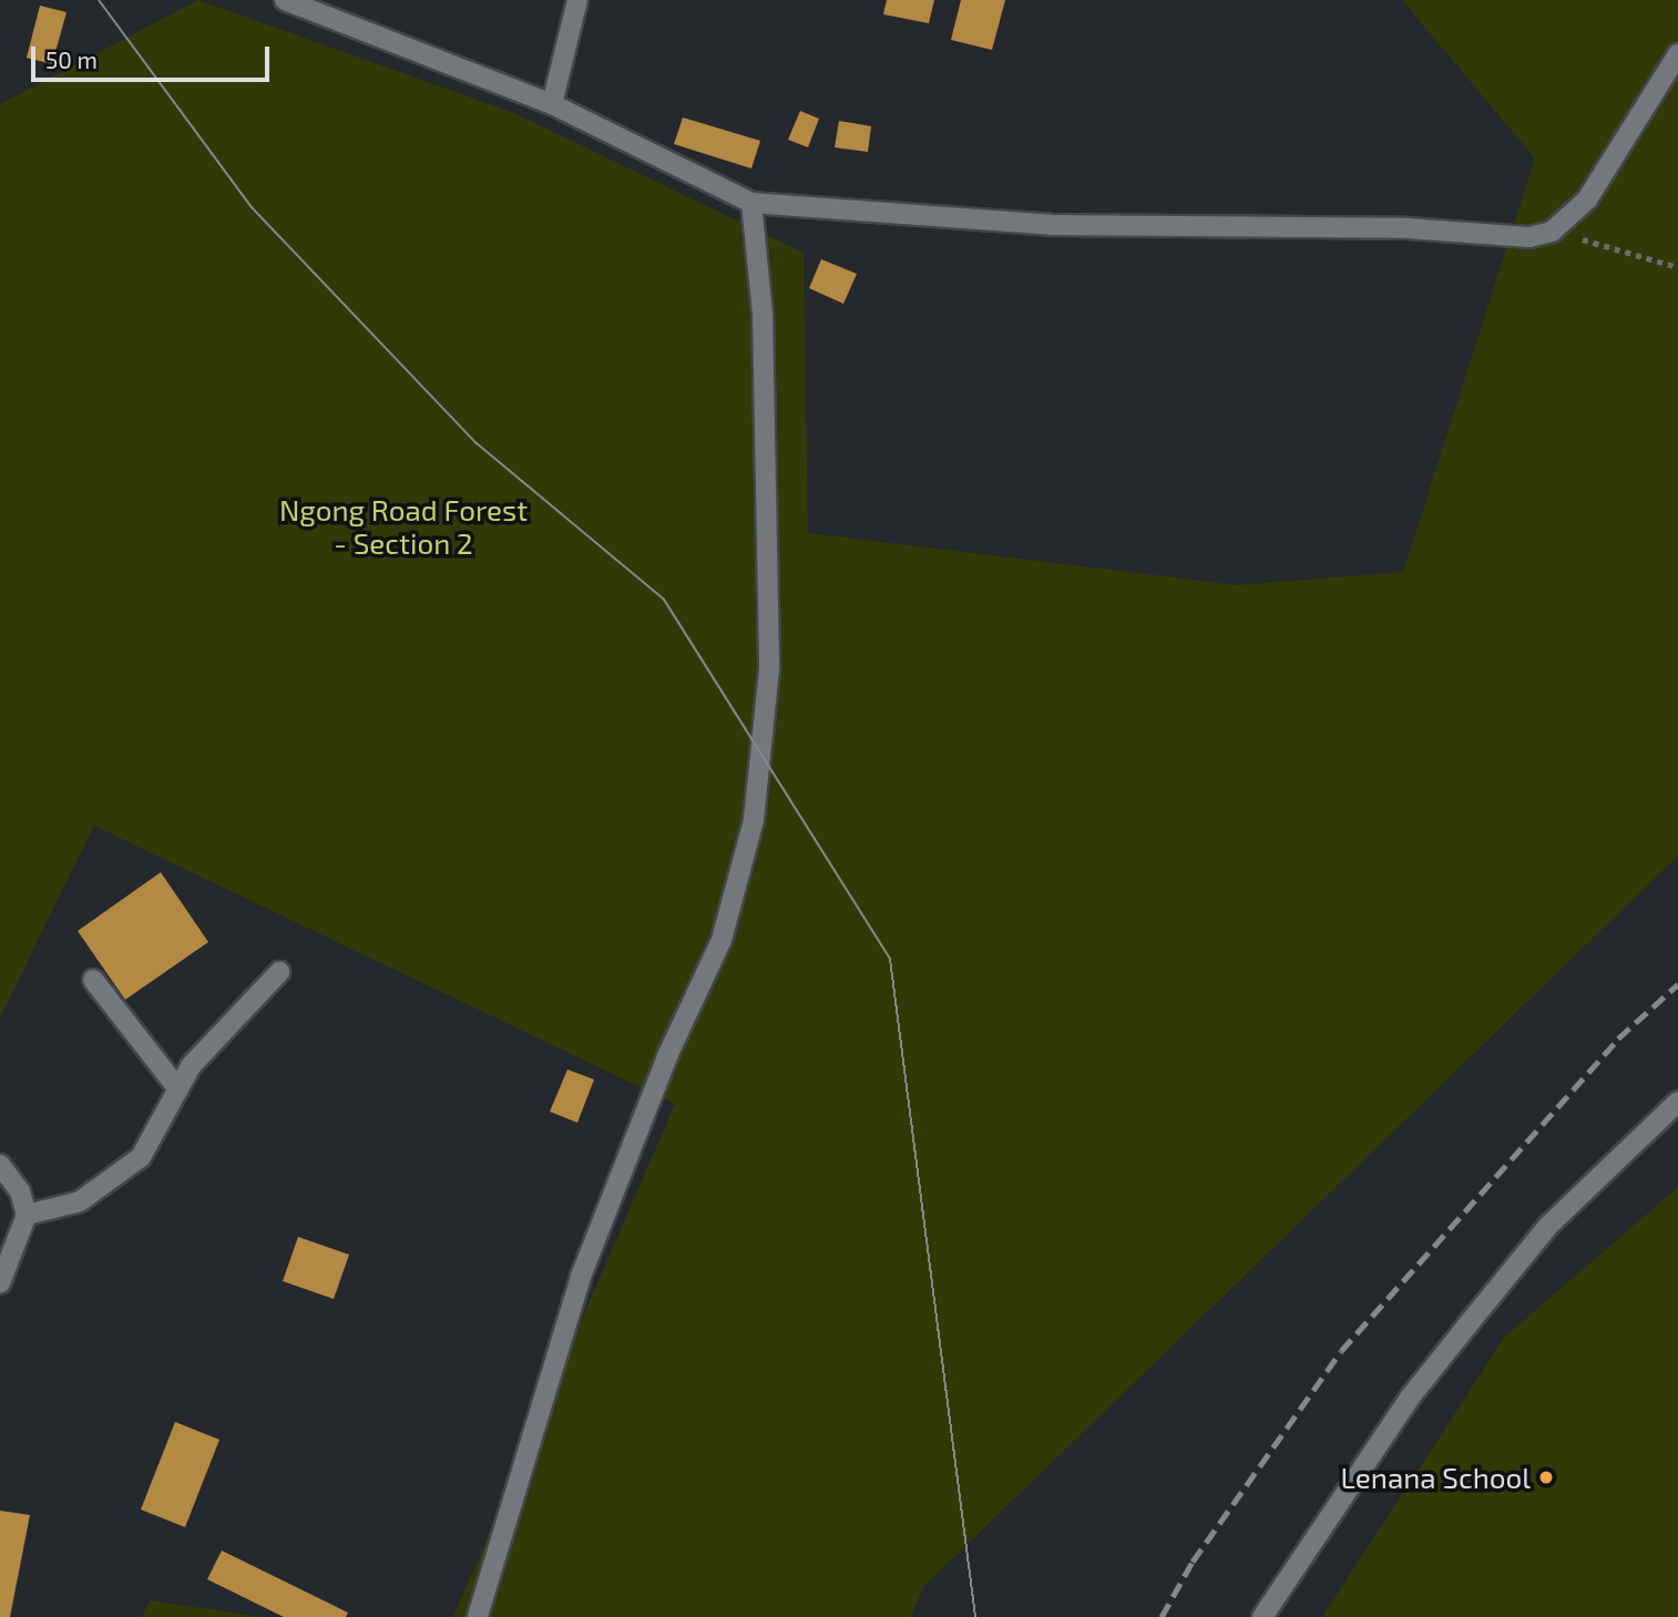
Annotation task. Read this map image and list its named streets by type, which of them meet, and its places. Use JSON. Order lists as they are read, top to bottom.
{
  "parks": ["Ngong Road Forest - Section 2"],
  "places": ["Lenana School"],
  "scale_bar": "50 m"
}
